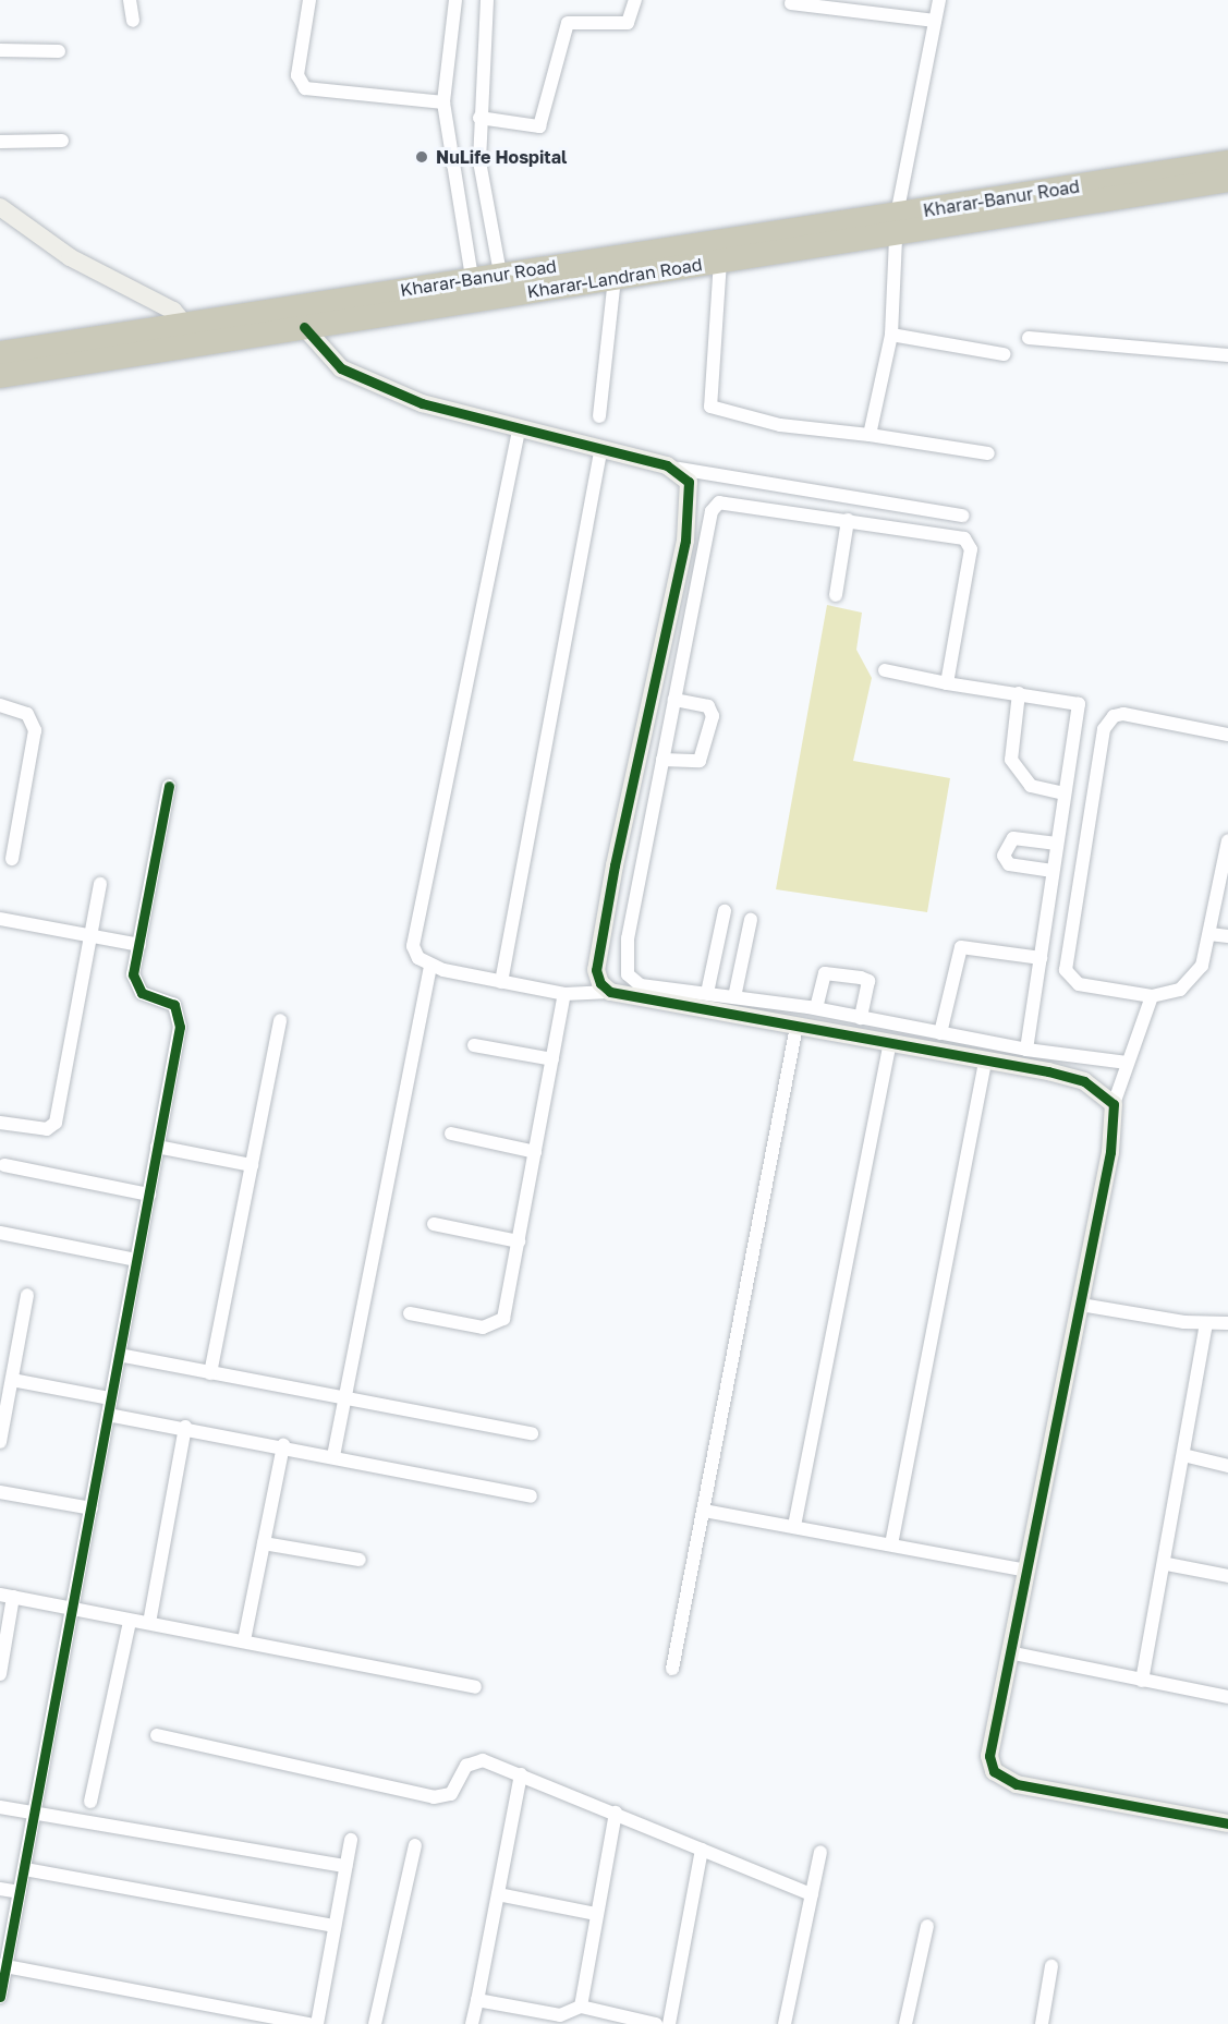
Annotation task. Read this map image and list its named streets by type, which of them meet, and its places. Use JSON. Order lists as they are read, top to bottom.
{
  "streets": {
    "highway": ["Kharar-Banur Road", "Kharar-Landran Road"]
  },
  "crossings": [
    ["Kharar-Banur Road", "Kharar-Landran Road"]
  ],
  "places": ["NuLife Hospital"]
}
